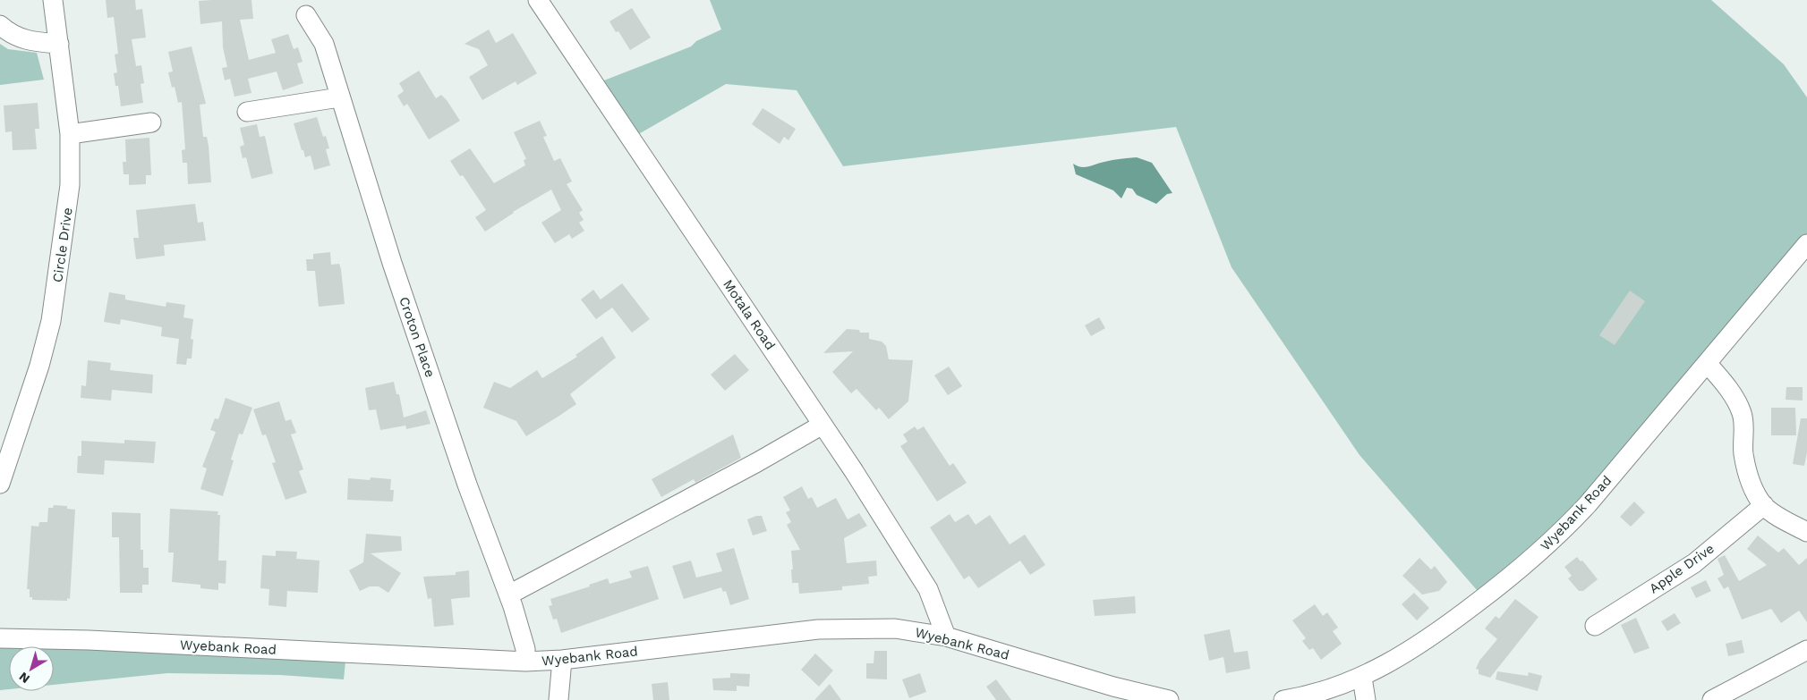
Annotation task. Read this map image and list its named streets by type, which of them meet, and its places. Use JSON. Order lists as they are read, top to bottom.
{
  "streets": {
    "street": [
      "Circle Drive",
      "Motala Road",
      "Croton Place",
      "Wyebank Road",
      "Apple Drive"
    ]
  },
  "crossings": [
    ["Motala Road", "Wyebank Road"],
    ["Croton Place", "Wyebank Road"]
  ],
  "north": "bottom left"
}
